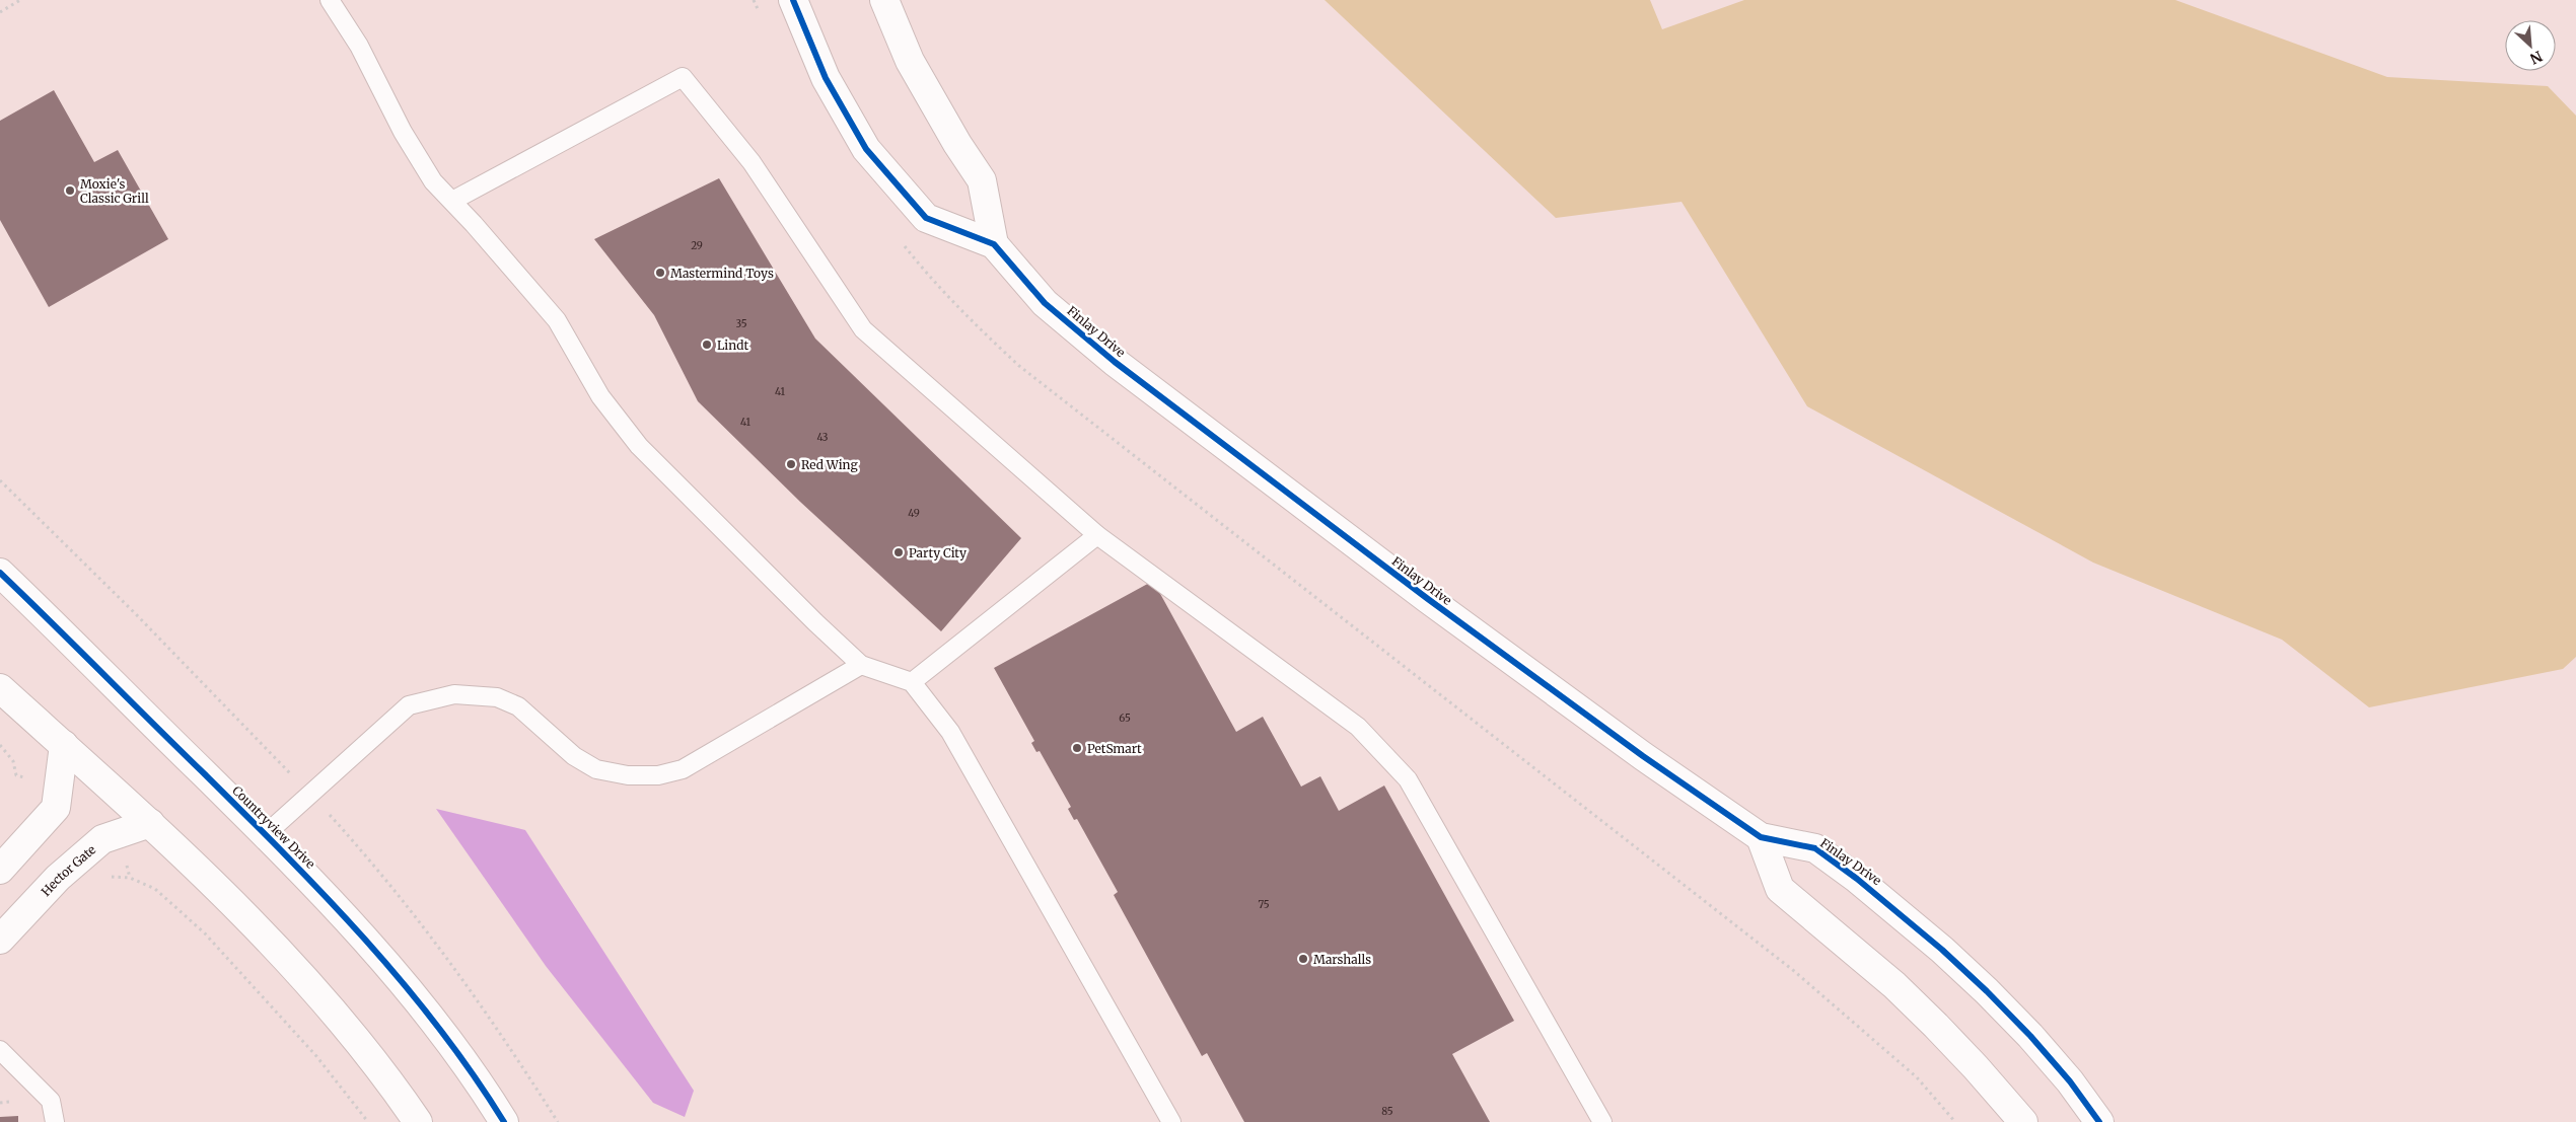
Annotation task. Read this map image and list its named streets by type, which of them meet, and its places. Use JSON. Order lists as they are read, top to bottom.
{
  "streets": {
    "street": ["Finlay Drive", "Countryview Drive", "Hector Gate"]
  },
  "places": [
    "Moxie's Classic Grill",
    "Mastermind Toys",
    "Lindt",
    "Red Wing",
    "Party City",
    "PetSmart",
    "Marshalls"
  ],
  "house_numbers": [
    "29",
    "35",
    "41",
    "41",
    "43",
    "49",
    "65",
    "75",
    "85"
  ],
  "north": "bottom right"
}
